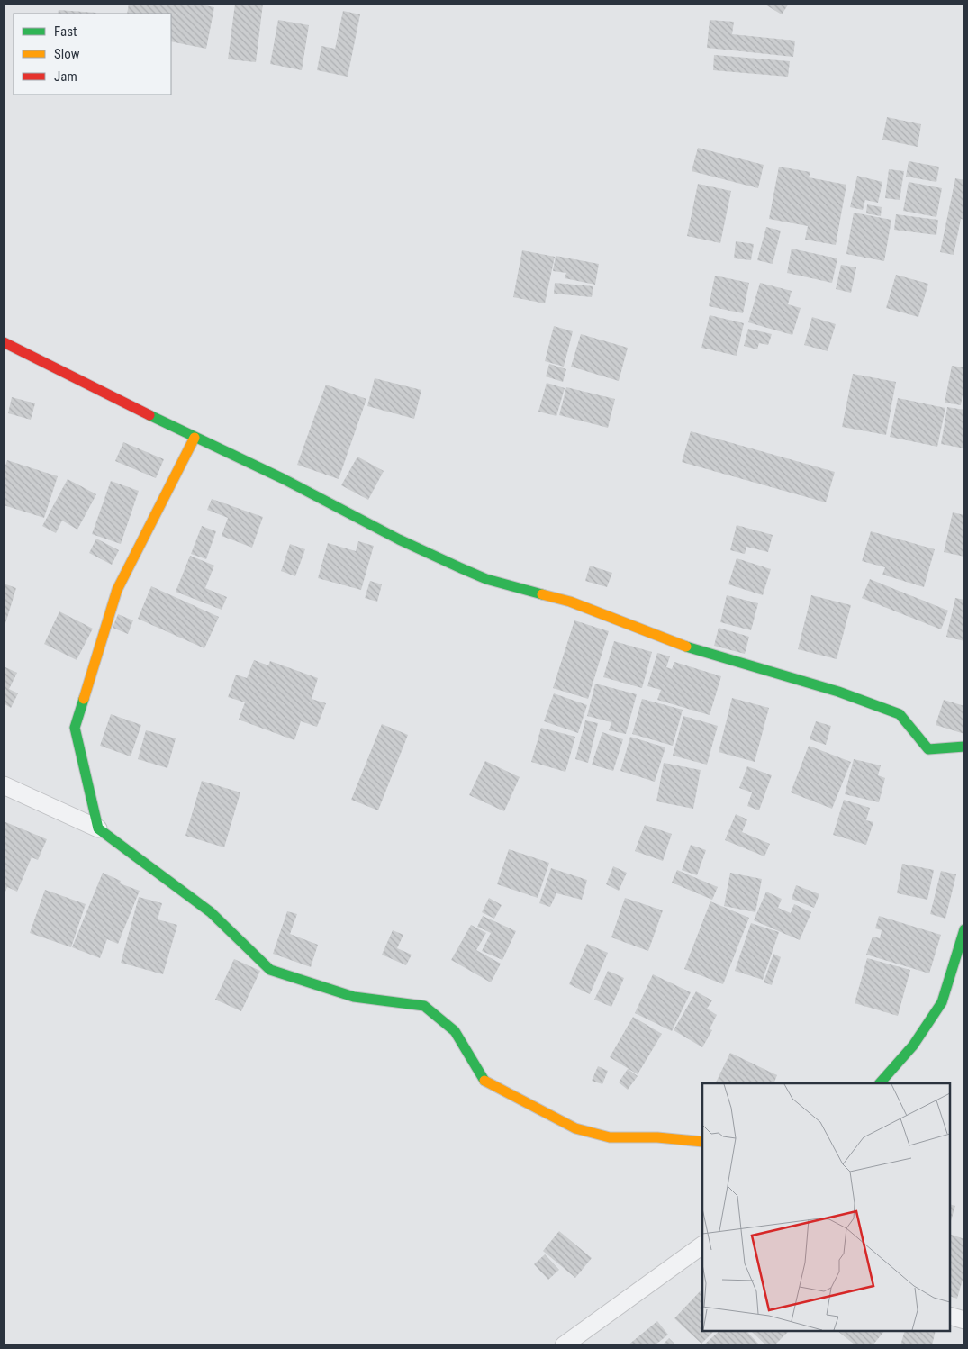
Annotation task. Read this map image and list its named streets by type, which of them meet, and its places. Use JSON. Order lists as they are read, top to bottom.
{
  "legend": ["Fast", "Slow", "Jam"]
}
